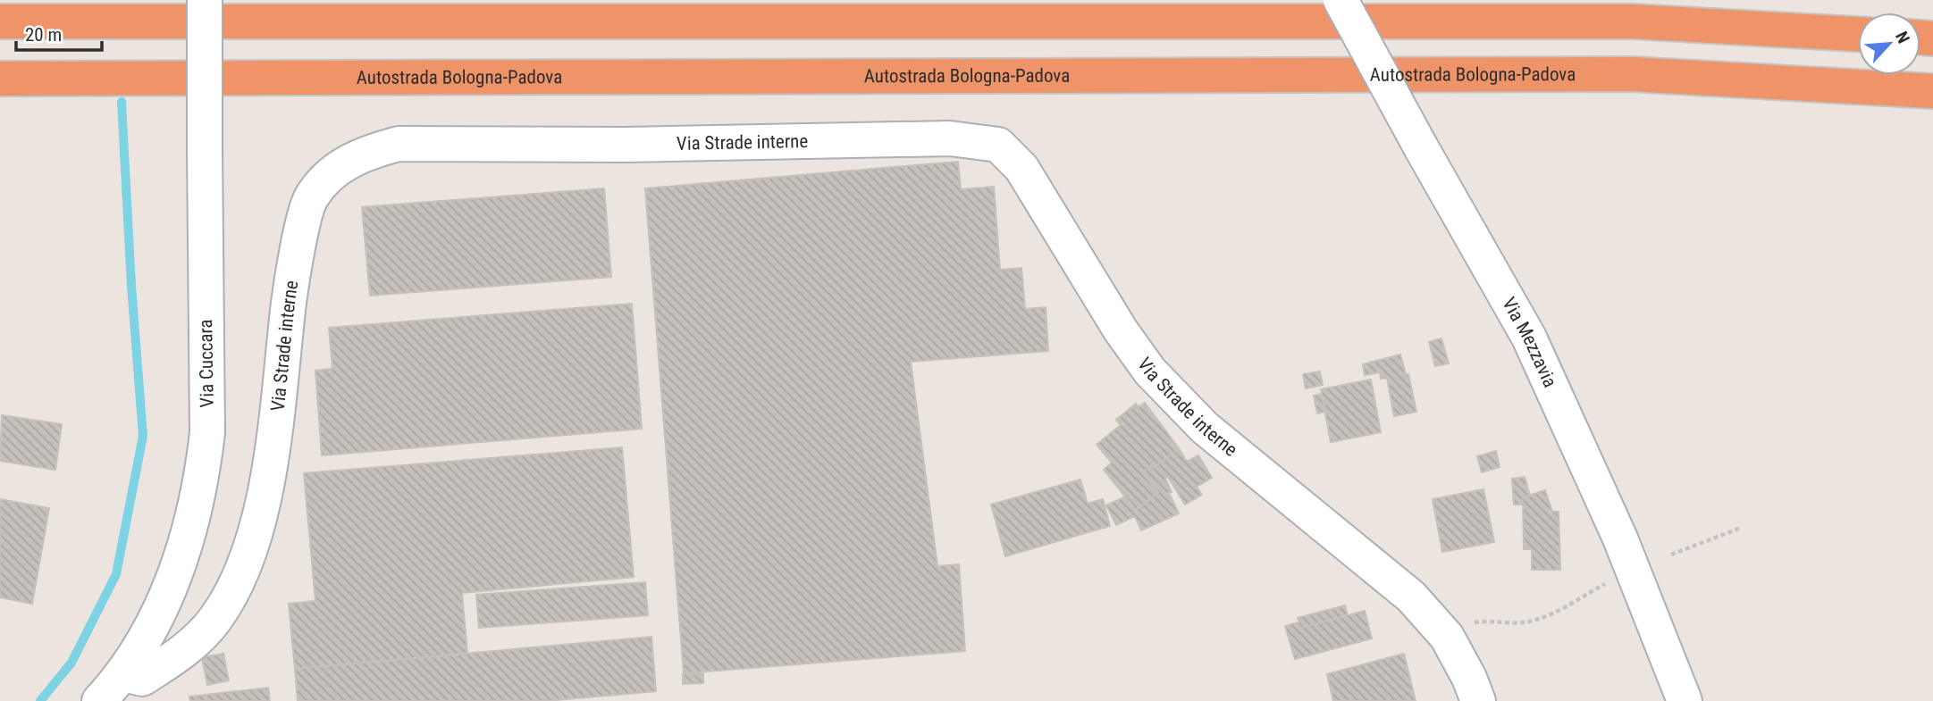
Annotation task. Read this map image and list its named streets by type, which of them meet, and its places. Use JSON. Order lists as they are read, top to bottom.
{
  "streets": {
    "highway": ["Autostrada Bologna-Padova"],
    "street": ["Via Strade interne", "Via Mezzavia", "Via Cuccara"]
  },
  "crossings": [
    ["Via Strade interne", "Via Cuccara"]
  ],
  "scale_bar": "20 m",
  "north": "top right"
}
